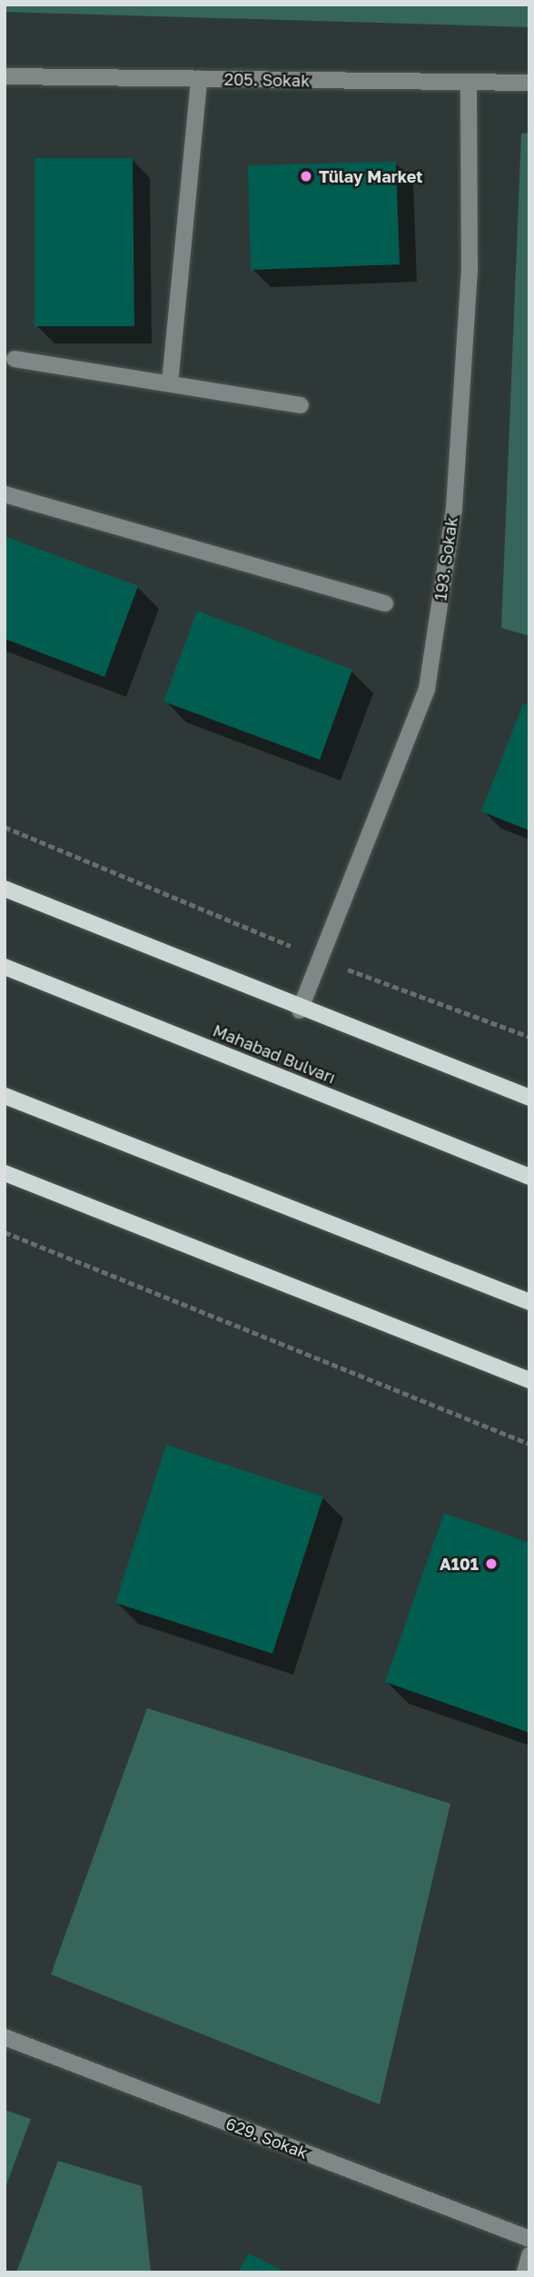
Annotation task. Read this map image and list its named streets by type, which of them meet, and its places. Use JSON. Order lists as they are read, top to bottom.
{
  "streets": {
    "main road": ["Mahabad Bulvarı"],
    "street": ["205. Sokak", "193. Sokak", "629. Sokak"]
  },
  "crossings": [
    ["205. Sokak", "193. Sokak"]
  ],
  "places": ["Tülay Market", "A101"]
}
